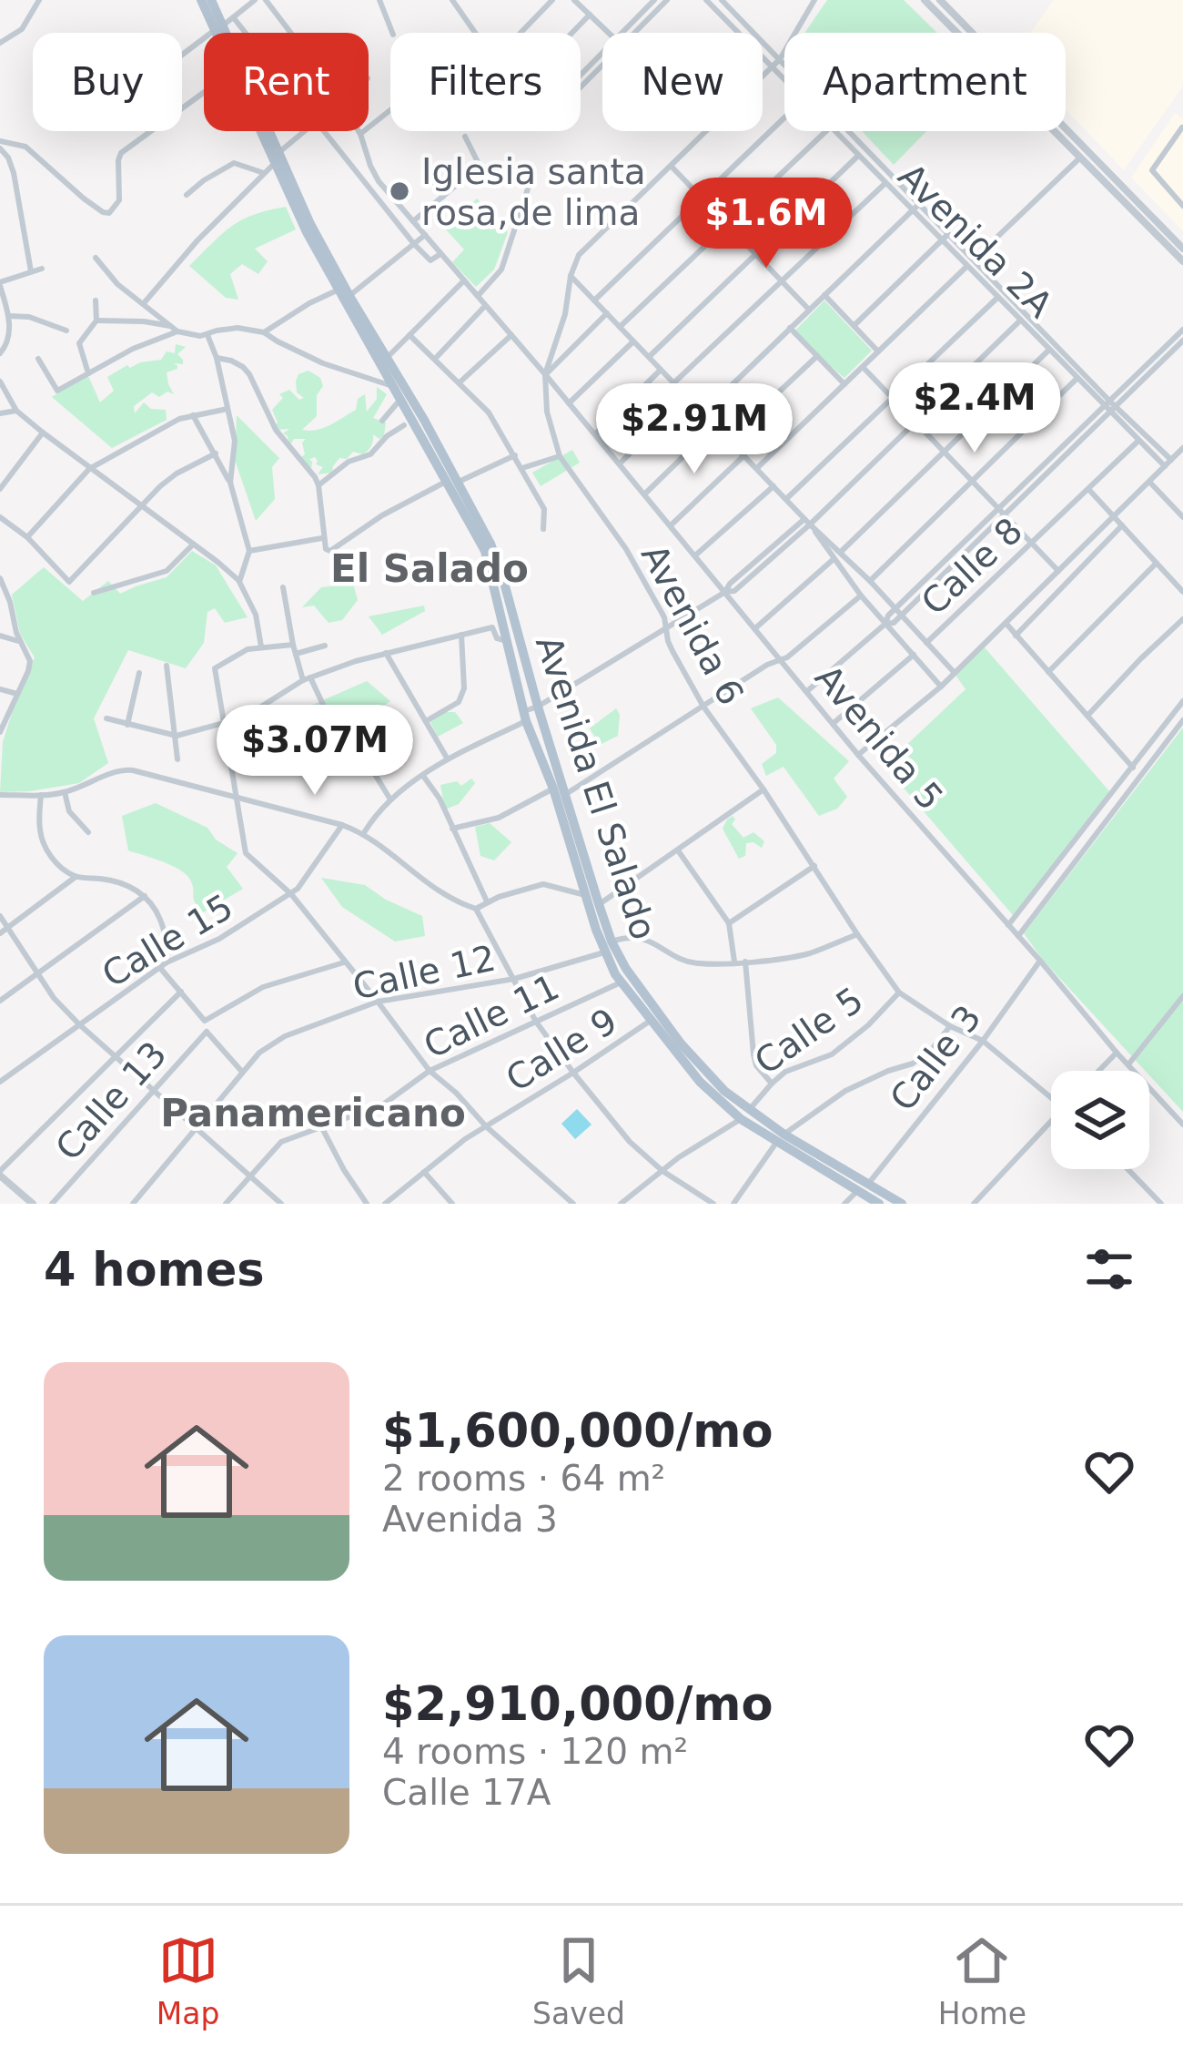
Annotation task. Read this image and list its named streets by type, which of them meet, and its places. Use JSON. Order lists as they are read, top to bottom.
{
  "streets": {
    "main road": ["Avenida El Salado"],
    "street": [
      "Avenida 2A",
      "Calle 8",
      "Avenida 6",
      "Avenida 5",
      "Calle 15",
      "Calle 12",
      "Calle 11",
      "Calle 5",
      "Calle 9",
      "Calle 3",
      "Calle 13"
    ]
  },
  "crossings": [
    ["Avenida 2A", "Calle 8"],
    ["Calle 8", "Avenida 5"],
    ["Avenida 6", "Avenida 5"],
    ["Avenida 6", "Calle 5"],
    ["Avenida 6", "Calle 3"],
    ["Avenida 5", "Calle 3"],
    ["Avenida El Salado", "Calle 12"],
    ["Avenida El Salado", "Calle 11"],
    ["Avenida El Salado", "Calle 5"],
    ["Avenida El Salado", "Calle 9"],
    ["Avenida El Salado", "Calle 3"]
  ],
  "districts": ["El Salado", "Panamericano"],
  "places": ["Iglesia santa rosa,de lima"],
  "page": {
    "chip": [
      "Buy",
      "Rent",
      "Filters",
      "New",
      "Apartment"
    ],
    "price": [
      "$1.6M",
      "$2.4M",
      "$2.91M",
      "$3.07M"
    ],
    "heading": "4 homes",
    "list": [
      {
        "name": "$1,600,000/mo",
        "note": "2 rooms · 64 m² · Avenida 3"
      },
      {
        "name": "$2,910,000/mo",
        "note": "4 rooms · 120 m² · Calle 17A"
      }
    ],
    "tabs": ["Map", "Saved", "Home"]
  }
}
